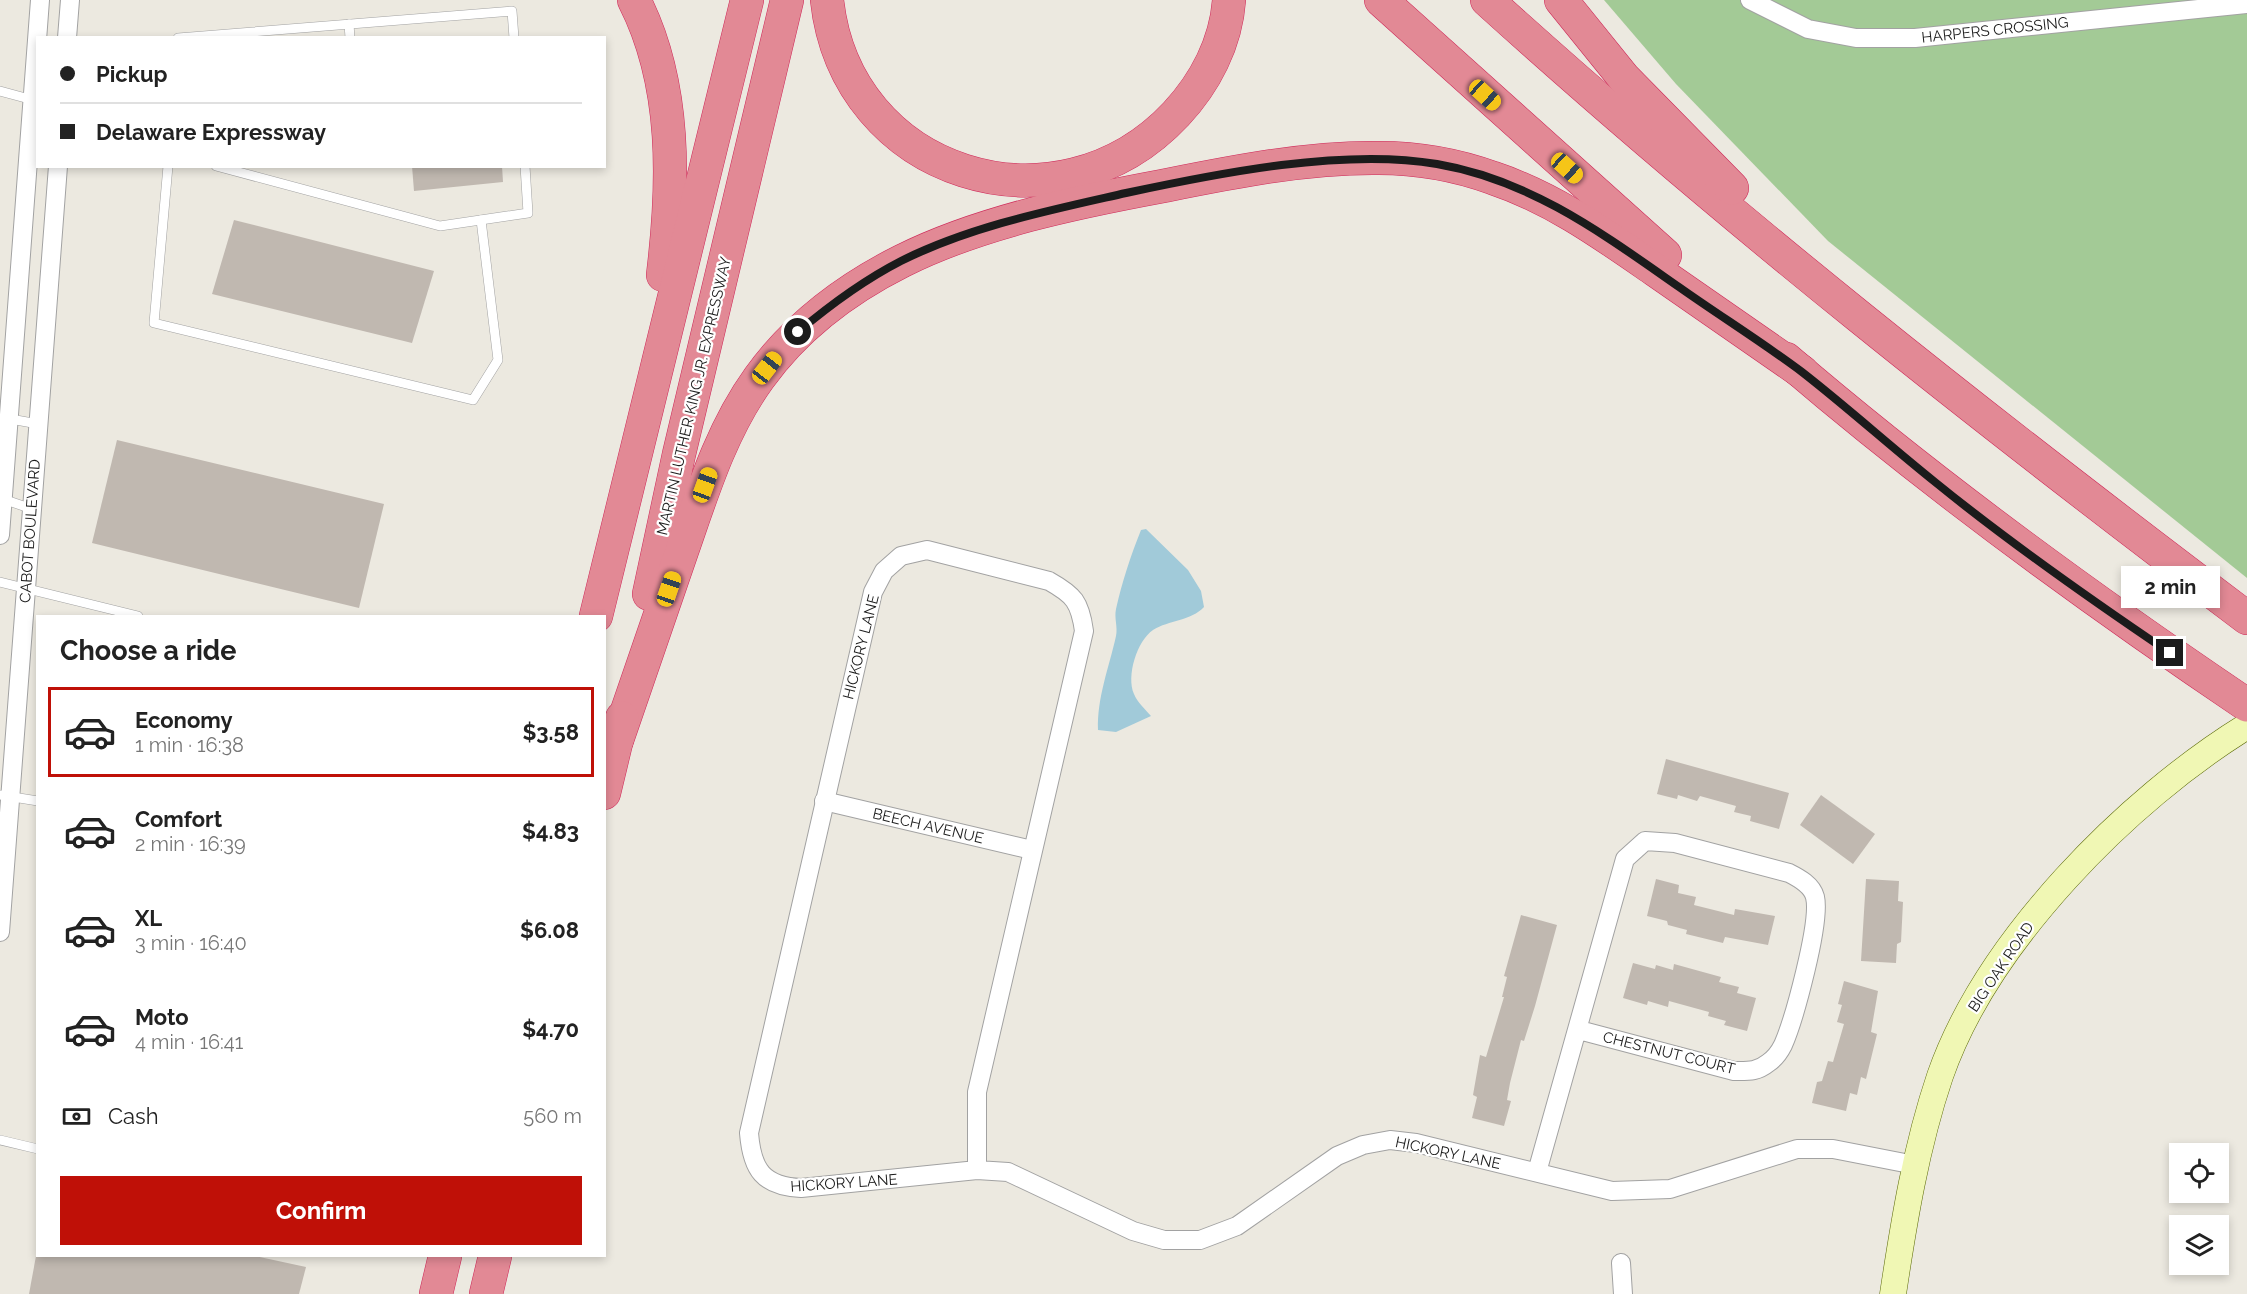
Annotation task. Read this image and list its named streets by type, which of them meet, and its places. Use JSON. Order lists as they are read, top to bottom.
{
  "streets": {
    "highway": ["MARTIN LUTHER KING JR. EXPRESSWAY"],
    "street": [
      "HARPERS CROSSING",
      "CABOT BOULEVARD",
      "HICKORY LANE",
      "BEECH AVENUE",
      "BIG OAK ROAD",
      "CHESTNUT COURT"
    ]
  },
  "crossings": [
    ["HICKORY LANE", "BEECH AVENUE"],
    ["HICKORY LANE", "BIG OAK ROAD"],
    ["HICKORY LANE", "CHESTNUT COURT"]
  ],
  "page": {
    "banner": ["Pickup", "Delaware Expressway"],
    "bubble": "2 min",
    "heading": "Choose a ride",
    "list": [
      {
        "name": "Economy",
        "note": "1 min · 16:38",
        "value": "$3.58"
      },
      {
        "name": "Comfort",
        "note": "2 min · 16:39",
        "value": "$4.83"
      },
      {
        "name": "XL",
        "note": "3 min · 16:40",
        "value": "$6.08"
      },
      {
        "name": "Moto",
        "note": "4 min · 16:41",
        "value": "$4.70"
      }
    ],
    "pay": ["Cash", "560 m"],
    "buttons": "Confirm"
  }
}
